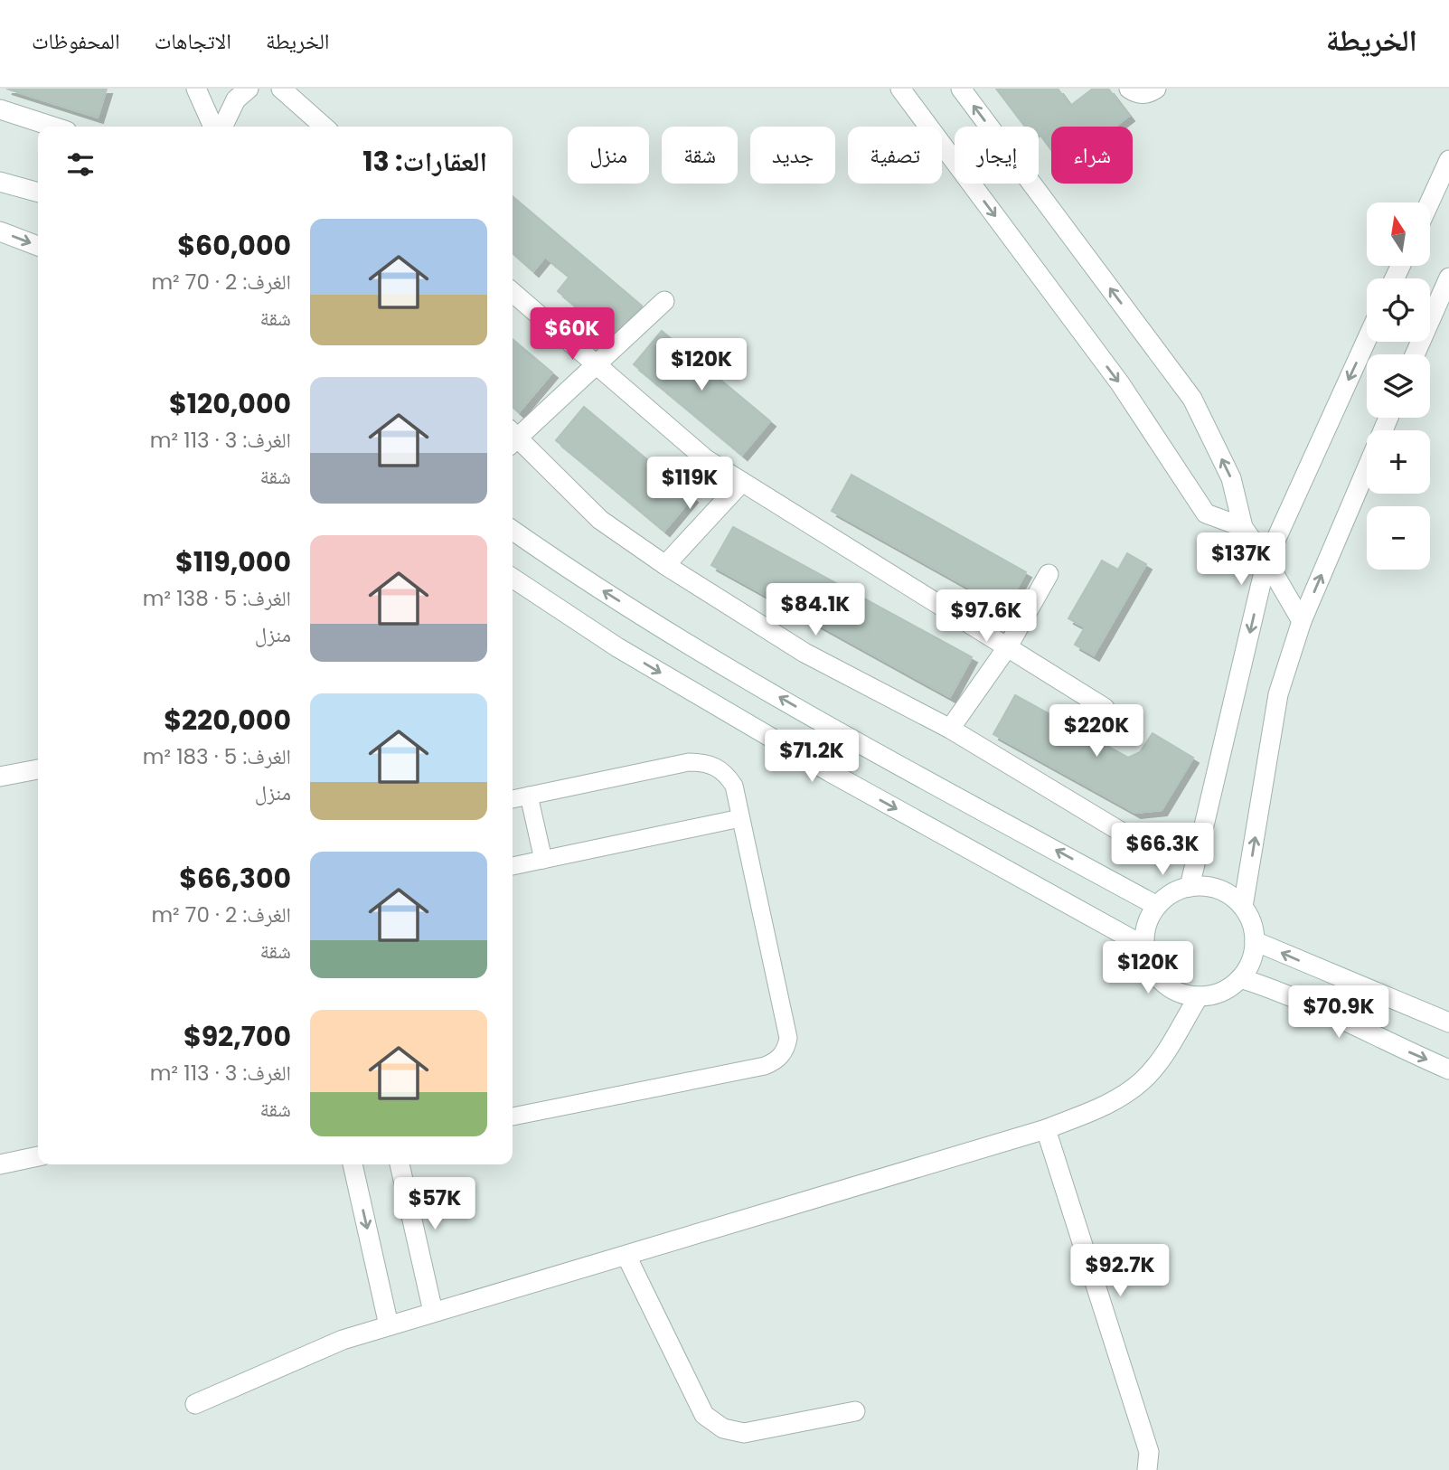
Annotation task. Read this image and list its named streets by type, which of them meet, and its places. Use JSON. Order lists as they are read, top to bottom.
{
  "north": "top",
  "page": {
    "header": "الخريطة",
    "nav": ["الخريطة", "الاتجاهات", "المحفوظات"],
    "chip": [
      "شراء",
      "إيجار",
      "تصفية",
      "جديد",
      "شقة",
      "منزل"
    ],
    "heading": "العقارات: 13",
    "map_buttons": ["+", "−"],
    "list": [
      {
        "name": "$60,000",
        "note": "الغرف: 2 · 70 m² · شقة"
      },
      {
        "name": "$120,000",
        "note": "الغرف: 3 · 113 m² · شقة"
      },
      {
        "name": "$119,000",
        "note": "الغرف: 5 · 138 m² · منزل"
      },
      {
        "name": "$220,000",
        "note": "الغرف: 5 · 183 m² · منزل"
      },
      {
        "name": "$66,300",
        "note": "الغرف: 2 · 70 m² · شقة"
      },
      {
        "name": "$92,700",
        "note": "الغرف: 3 · 113 m² · شقة"
      }
    ],
    "price": [
      "$60K",
      "$120K",
      "$119K",
      "$137K",
      "$84.1K",
      "$97.6K",
      "$220K",
      "$71.2K",
      "$66.3K",
      "$120K",
      "$70.9K",
      "$57K",
      "$92.7K"
    ]
  }
}
